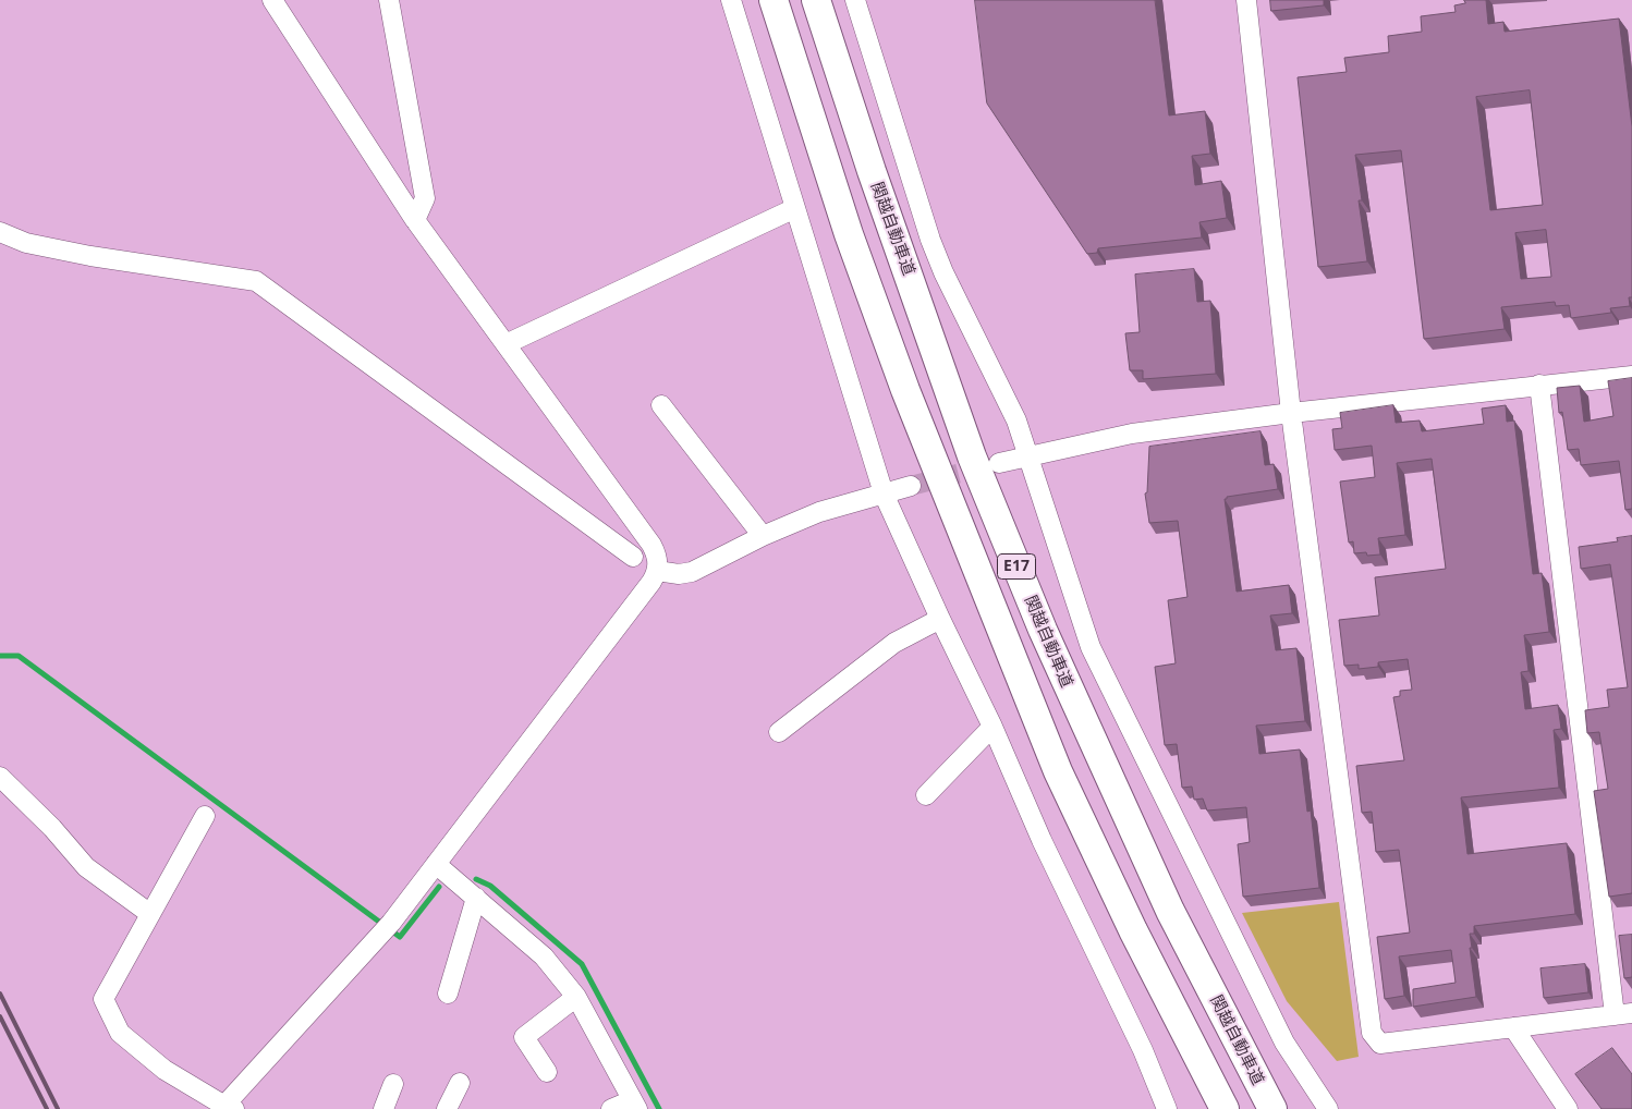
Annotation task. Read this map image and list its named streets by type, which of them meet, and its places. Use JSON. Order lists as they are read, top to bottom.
{
  "streets": {
    "highway": ["関越自動車道", "E17"]
  }
}
